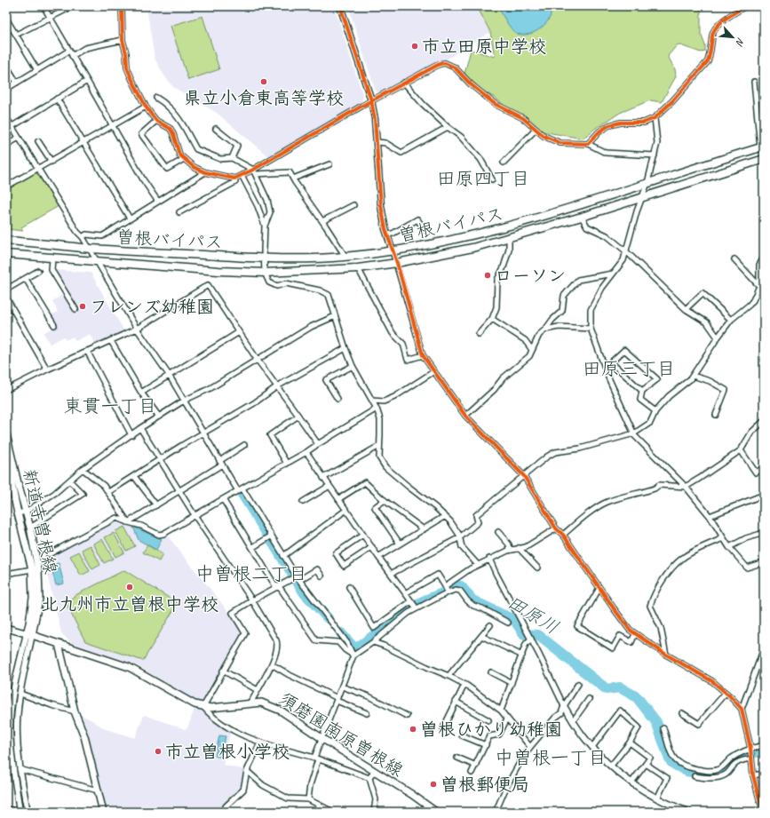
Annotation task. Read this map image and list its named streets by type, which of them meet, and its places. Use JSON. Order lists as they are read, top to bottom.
{
  "streets": {
    "highway": ["曽根バイパス"],
    "main road": ["新道寺曽根線", "須磨園南原曽根線"]
  },
  "crossings": [
    ["新道寺曽根線", "須磨園南原曽根線"]
  ],
  "districts": [
    "田原四丁目",
    "田原三丁目",
    "東貫一丁目",
    "中曽根二丁目",
    "中曽根一丁目"
  ],
  "water": ["田原川"],
  "places": [
    "市立田原中学校",
    "県立小倉東高等学校",
    "ローソン",
    "フレンズ幼稚園",
    "北九州市立曽根中学校",
    "曽根ひかり幼稚園",
    "市立曽根小学校",
    "曽根郵便局"
  ],
  "north": "bottom right"
}
